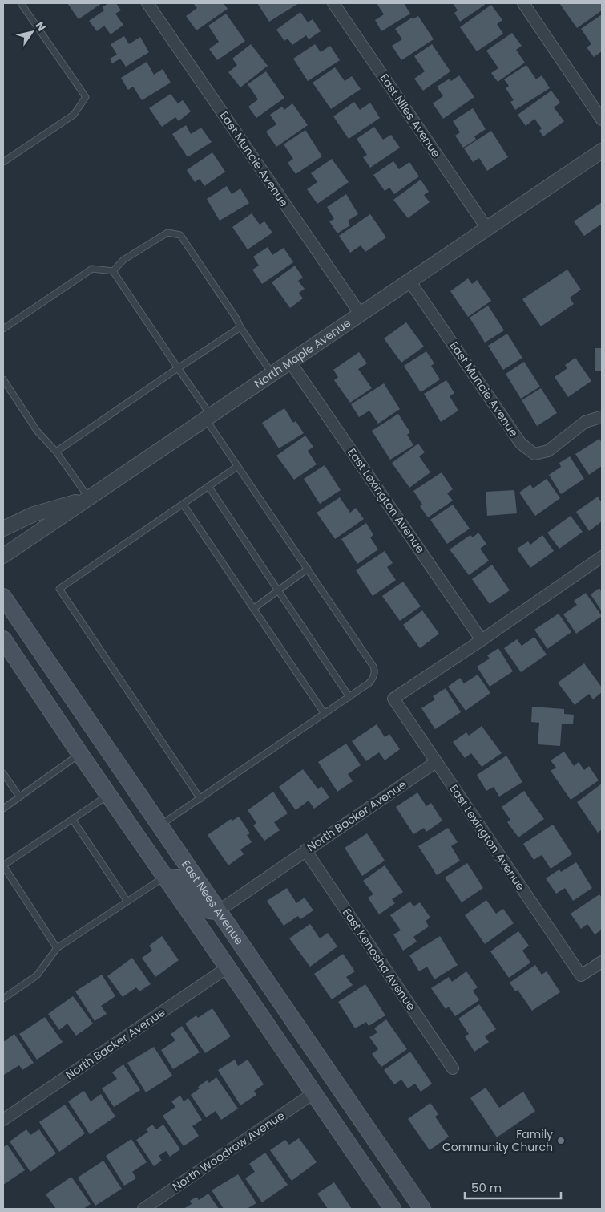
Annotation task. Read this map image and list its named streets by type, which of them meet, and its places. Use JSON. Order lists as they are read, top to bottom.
{
  "streets": {
    "main road": ["East Nees Avenue"],
    "street": [
      "East Niles Avenue",
      "East Muncie Avenue",
      "North Maple Avenue",
      "East Lexington Avenue",
      "North Backer Avenue",
      "East Kenosha Avenue",
      "North Woodrow Avenue"
    ]
  },
  "crossings": [
    ["East Niles Avenue", "North Maple Avenue"],
    ["East Muncie Avenue", "North Maple Avenue"],
    ["North Maple Avenue", "East Lexington Avenue"],
    ["East Lexington Avenue", "North Backer Avenue"],
    ["North Backer Avenue", "East Nees Avenue"],
    ["North Backer Avenue", "East Kenosha Avenue"],
    ["East Nees Avenue", "North Woodrow Avenue"]
  ],
  "places": ["Family Community Church"],
  "scale_bar": "50 m",
  "north": "top right"
}
